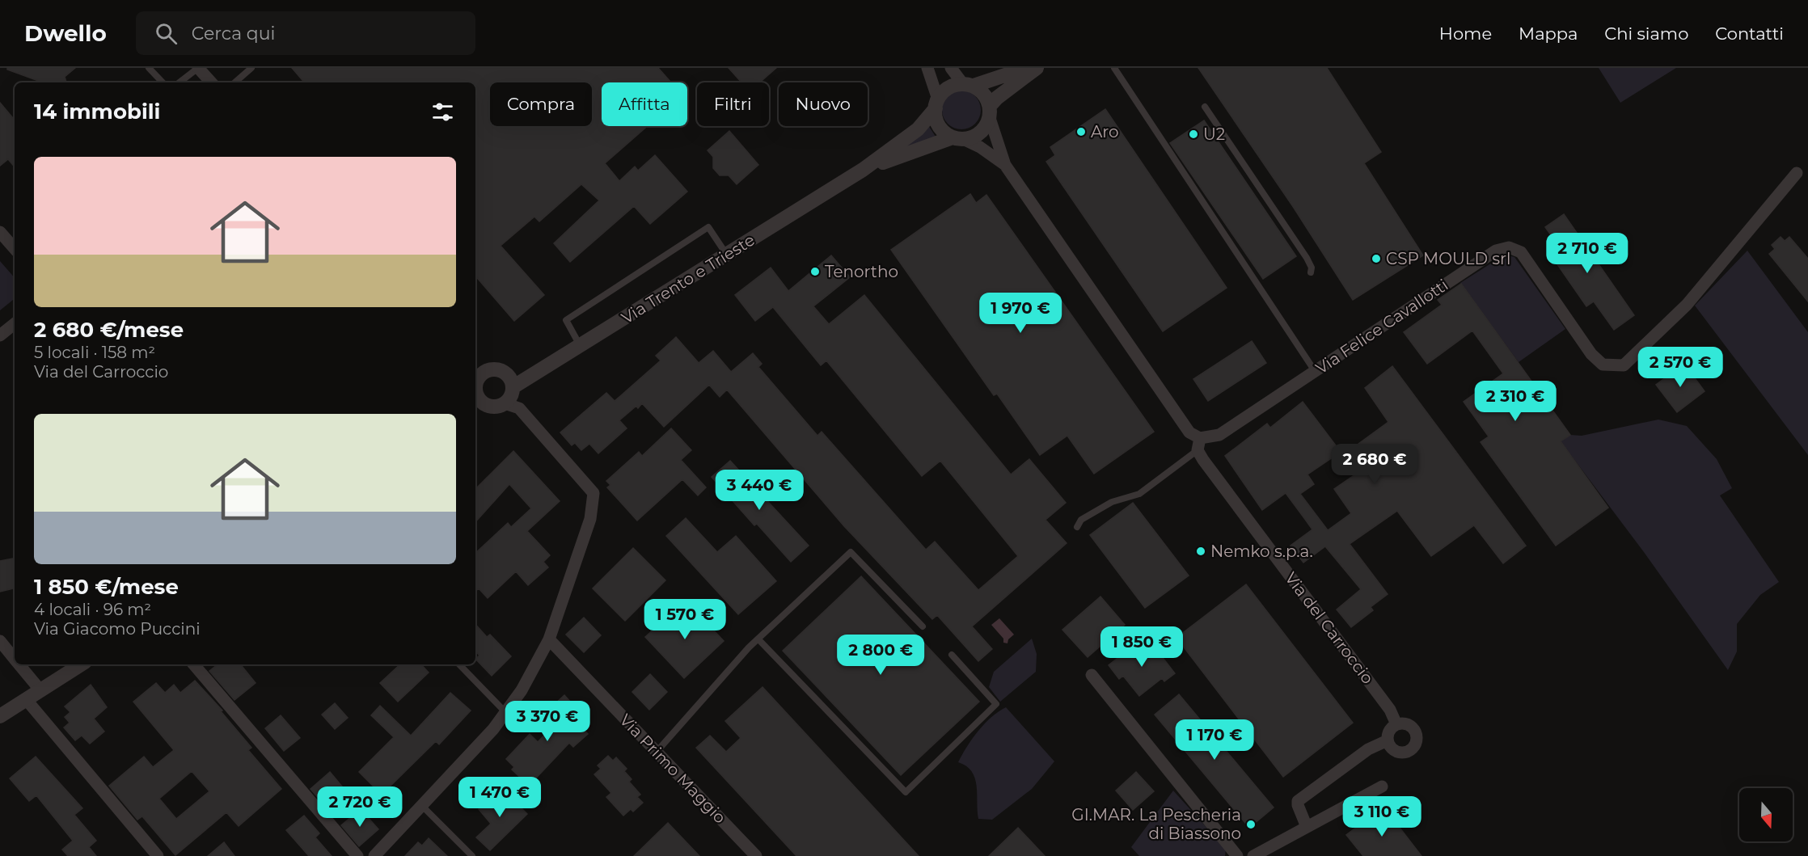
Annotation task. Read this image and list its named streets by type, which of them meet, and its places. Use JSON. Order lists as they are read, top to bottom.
{
  "streets": {
    "street": [
      "Via Trento e Trieste",
      "Via Felice Cavallotti",
      "Via del Carroccio",
      "Via Primo Maggio"
    ]
  },
  "crossings": [
    ["Via Felice Cavallotti", "Via del Carroccio"]
  ],
  "places": [
    "Aro",
    "U2",
    "CSP MOULD srl",
    "Tenortho",
    "Nemko s.p.a.",
    "GI.MAR. La Pescheria di Biassono"
  ],
  "north": "bottom",
  "page": {
    "header": "Dwello",
    "search": "Cerca qui",
    "nav": [
      "Home",
      "Mappa",
      "Chi siamo",
      "Contatti"
    ],
    "chip": [
      "Compra",
      "Affitta",
      "Filtri",
      "Nuovo"
    ],
    "heading": "14 immobili",
    "list": [
      {
        "name": "2 680 €/mese",
        "note": "5 locali · 158 m² · Via del Carroccio"
      },
      {
        "name": "1 850 €/mese",
        "note": "4 locali · 96 m² · Via Giacomo Puccini"
      }
    ],
    "price": [
      "2 710 €",
      "1 970 €",
      "2 570 €",
      "2 310 €",
      "2 680 €",
      "3 440 €",
      "1 570 €",
      "1 850 €",
      "2 800 €",
      "3 370 €",
      "1 170 €",
      "1 470 €",
      "2 720 €",
      "3 110 €"
    ]
  }
}
